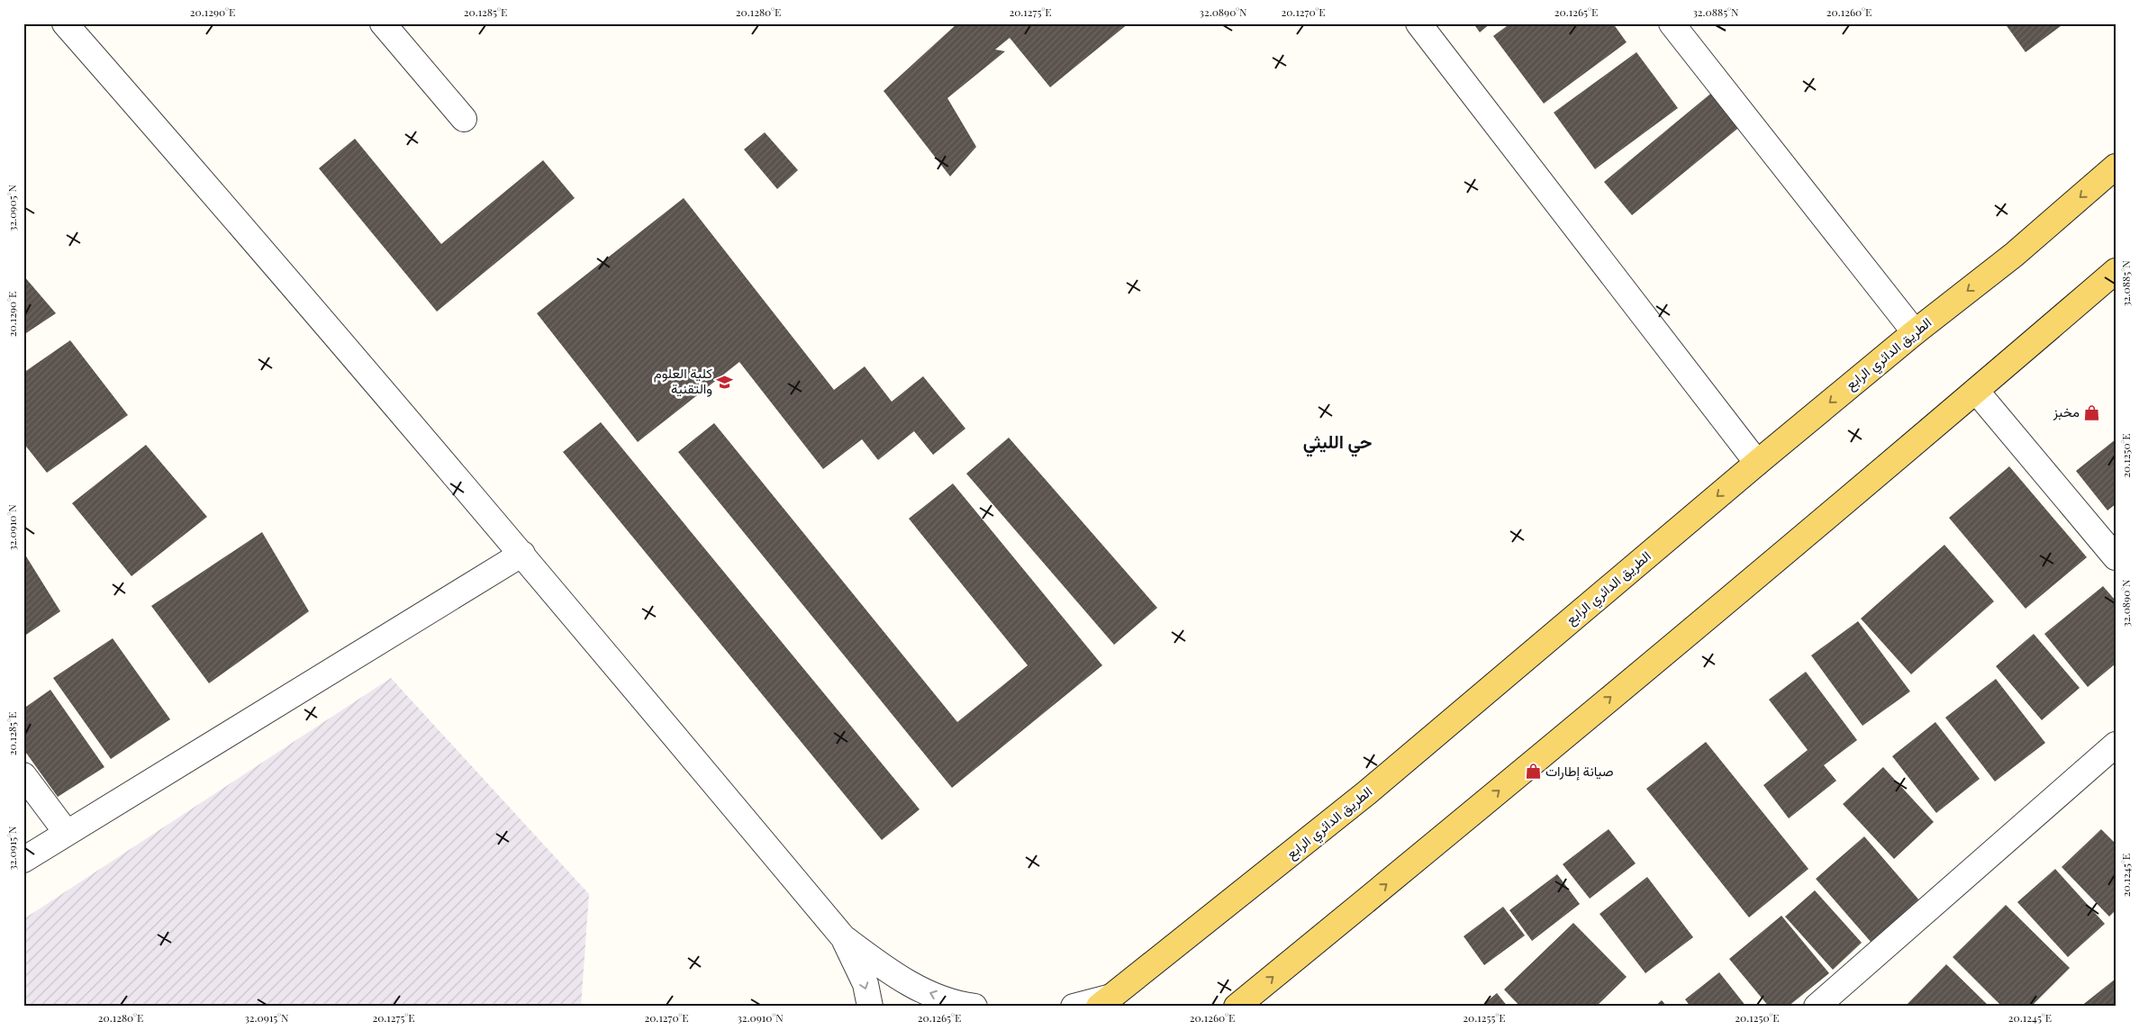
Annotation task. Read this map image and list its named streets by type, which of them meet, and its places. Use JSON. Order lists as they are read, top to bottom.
{
  "streets": {
    "main road": ["الطريق الدائري الرابع"]
  },
  "districts": ["حي الليثي"],
  "places": {
    "school or university": ["كلية العلوم والتقنية"],
    "shop": ["مخبز", "صيانة إطارات"]
  },
  "coordinates": [
    "20.1290°E",
    "20.1285°E",
    "20.1280°E",
    "20.1275°E",
    "32.0890°N",
    "20.1270°E",
    "20.1265°E",
    "32.0885°N",
    "20.1260°E",
    "32.0905°N",
    "20.1250°E",
    "32.0910°N",
    "32.0915°N",
    "20.1245°E",
    "20.1255°E"
  ]
}
